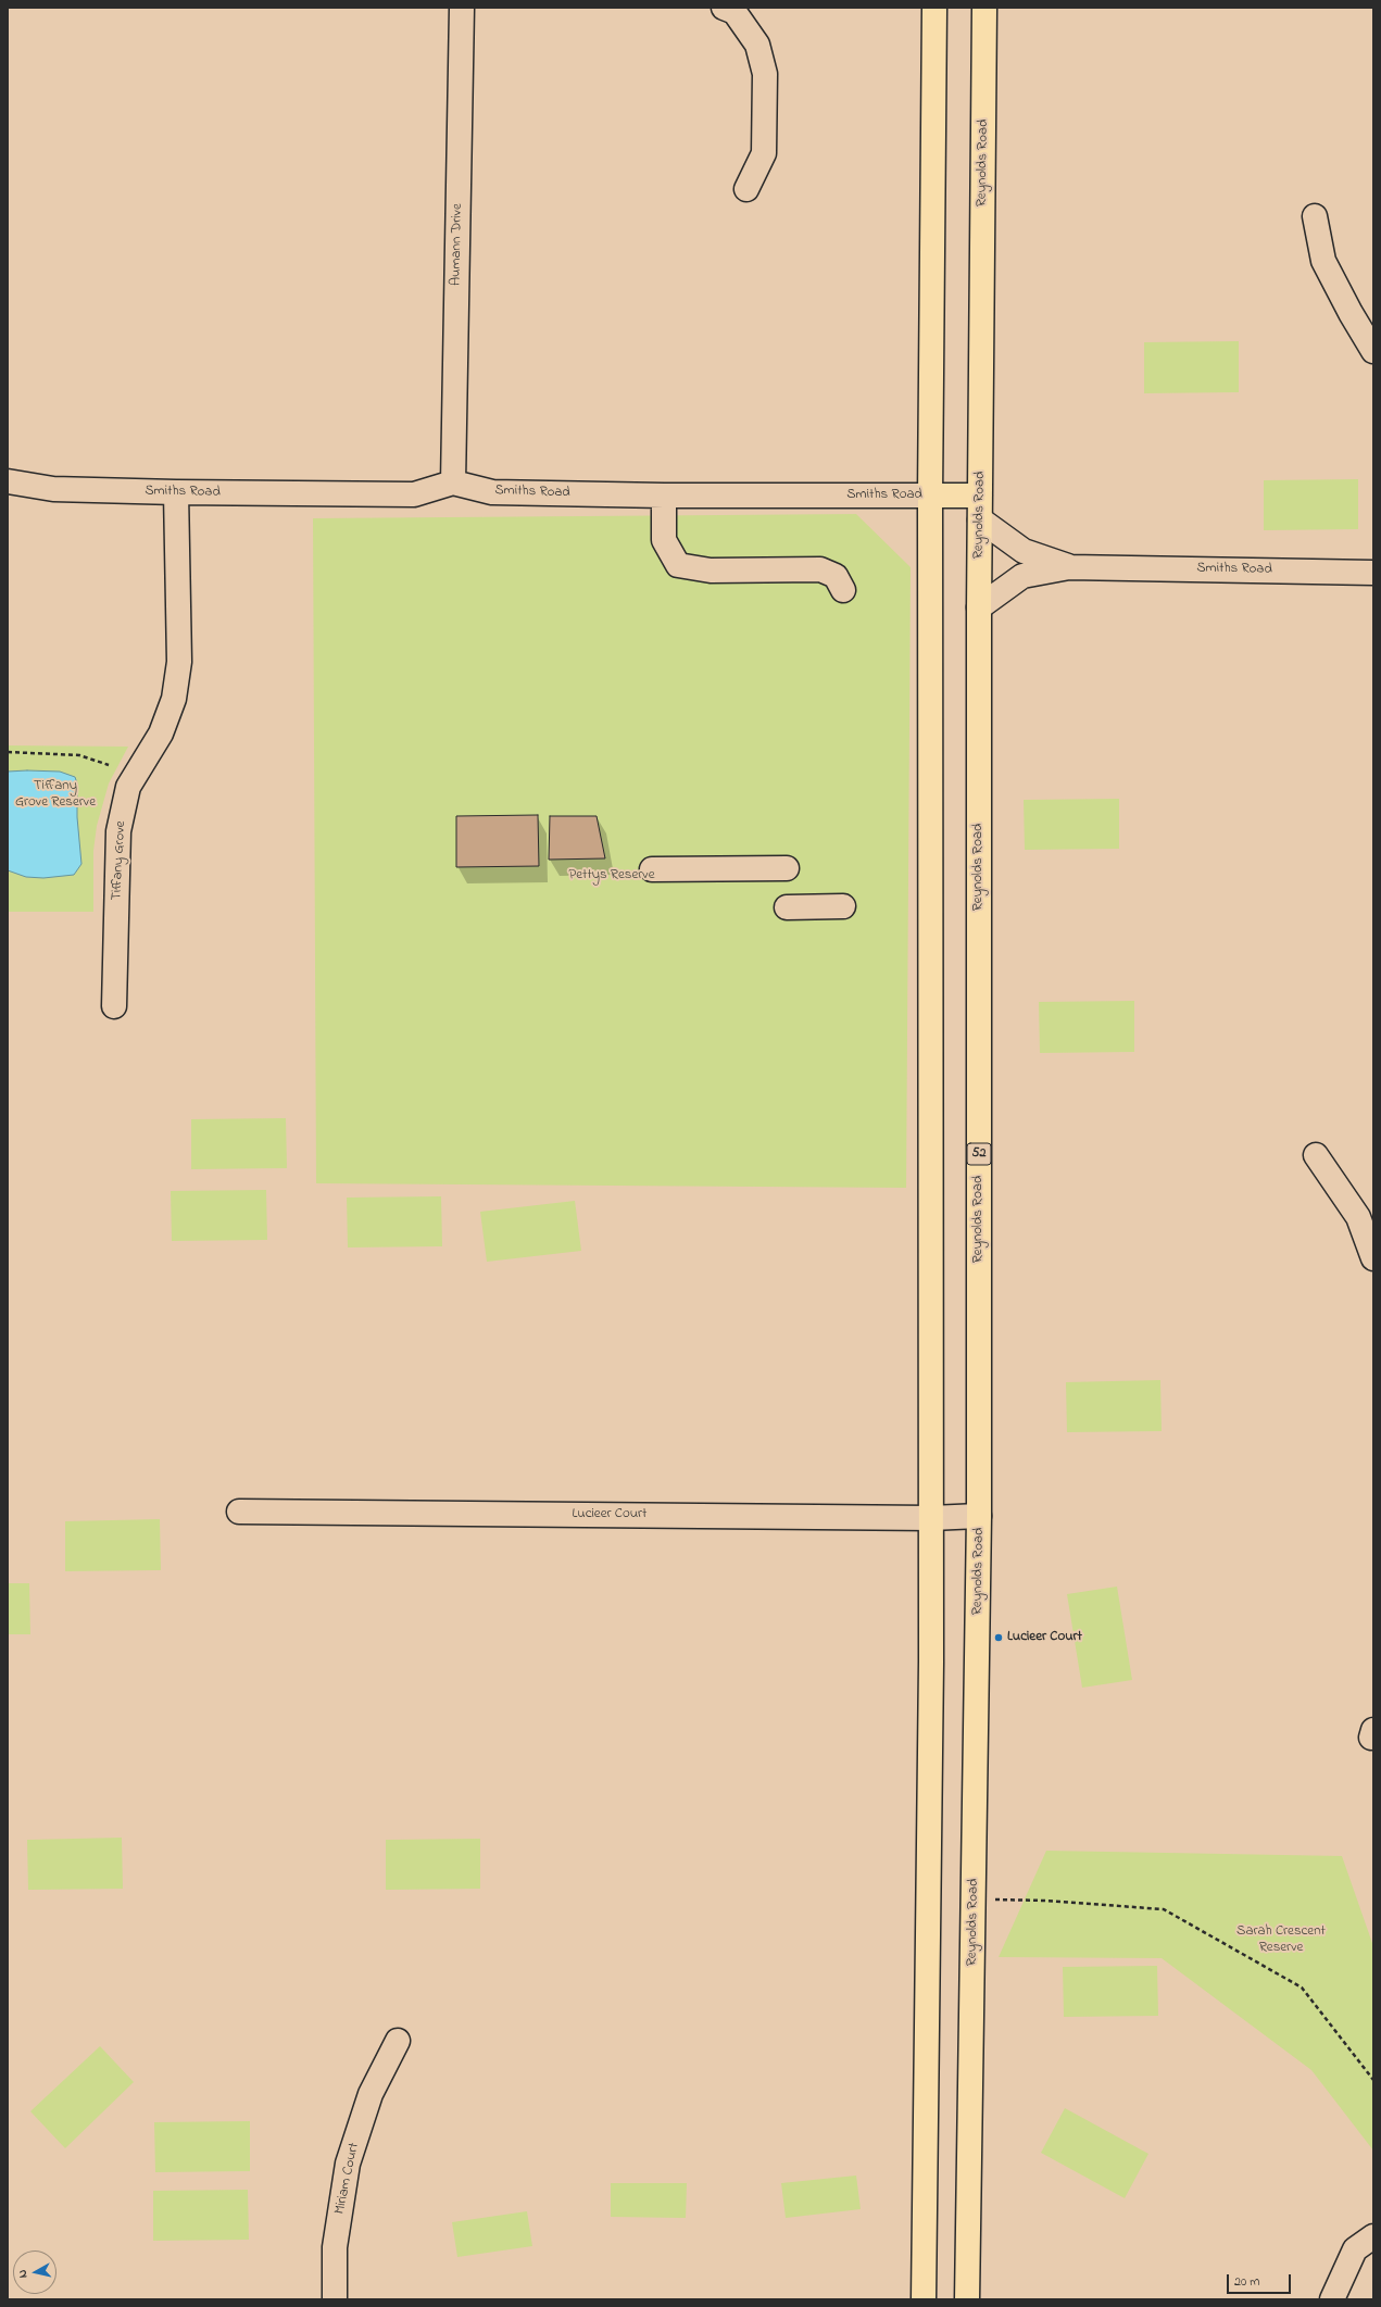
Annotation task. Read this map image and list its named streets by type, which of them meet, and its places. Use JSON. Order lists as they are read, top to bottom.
{
  "streets": {
    "main road": ["Reynolds Road", "52"],
    "street": [
      "Aumann Drive",
      "Smiths Road",
      "Tiffany Grove",
      "Lucieer Court",
      "Miriam Court"
    ]
  },
  "crossings": [
    ["Reynolds Road", "Smiths Road"],
    ["Reynolds Road", "Lucieer Court"],
    ["Aumann Drive", "Smiths Road"],
    ["Smiths Road", "Tiffany Grove"]
  ],
  "parks": ["Tiffany Grove Reserve", "Pettys Reserve", "Sarah Crescent Reserve"],
  "places": ["Lucieer Court"],
  "scale_bar": "20 m",
  "north": "left"
}
